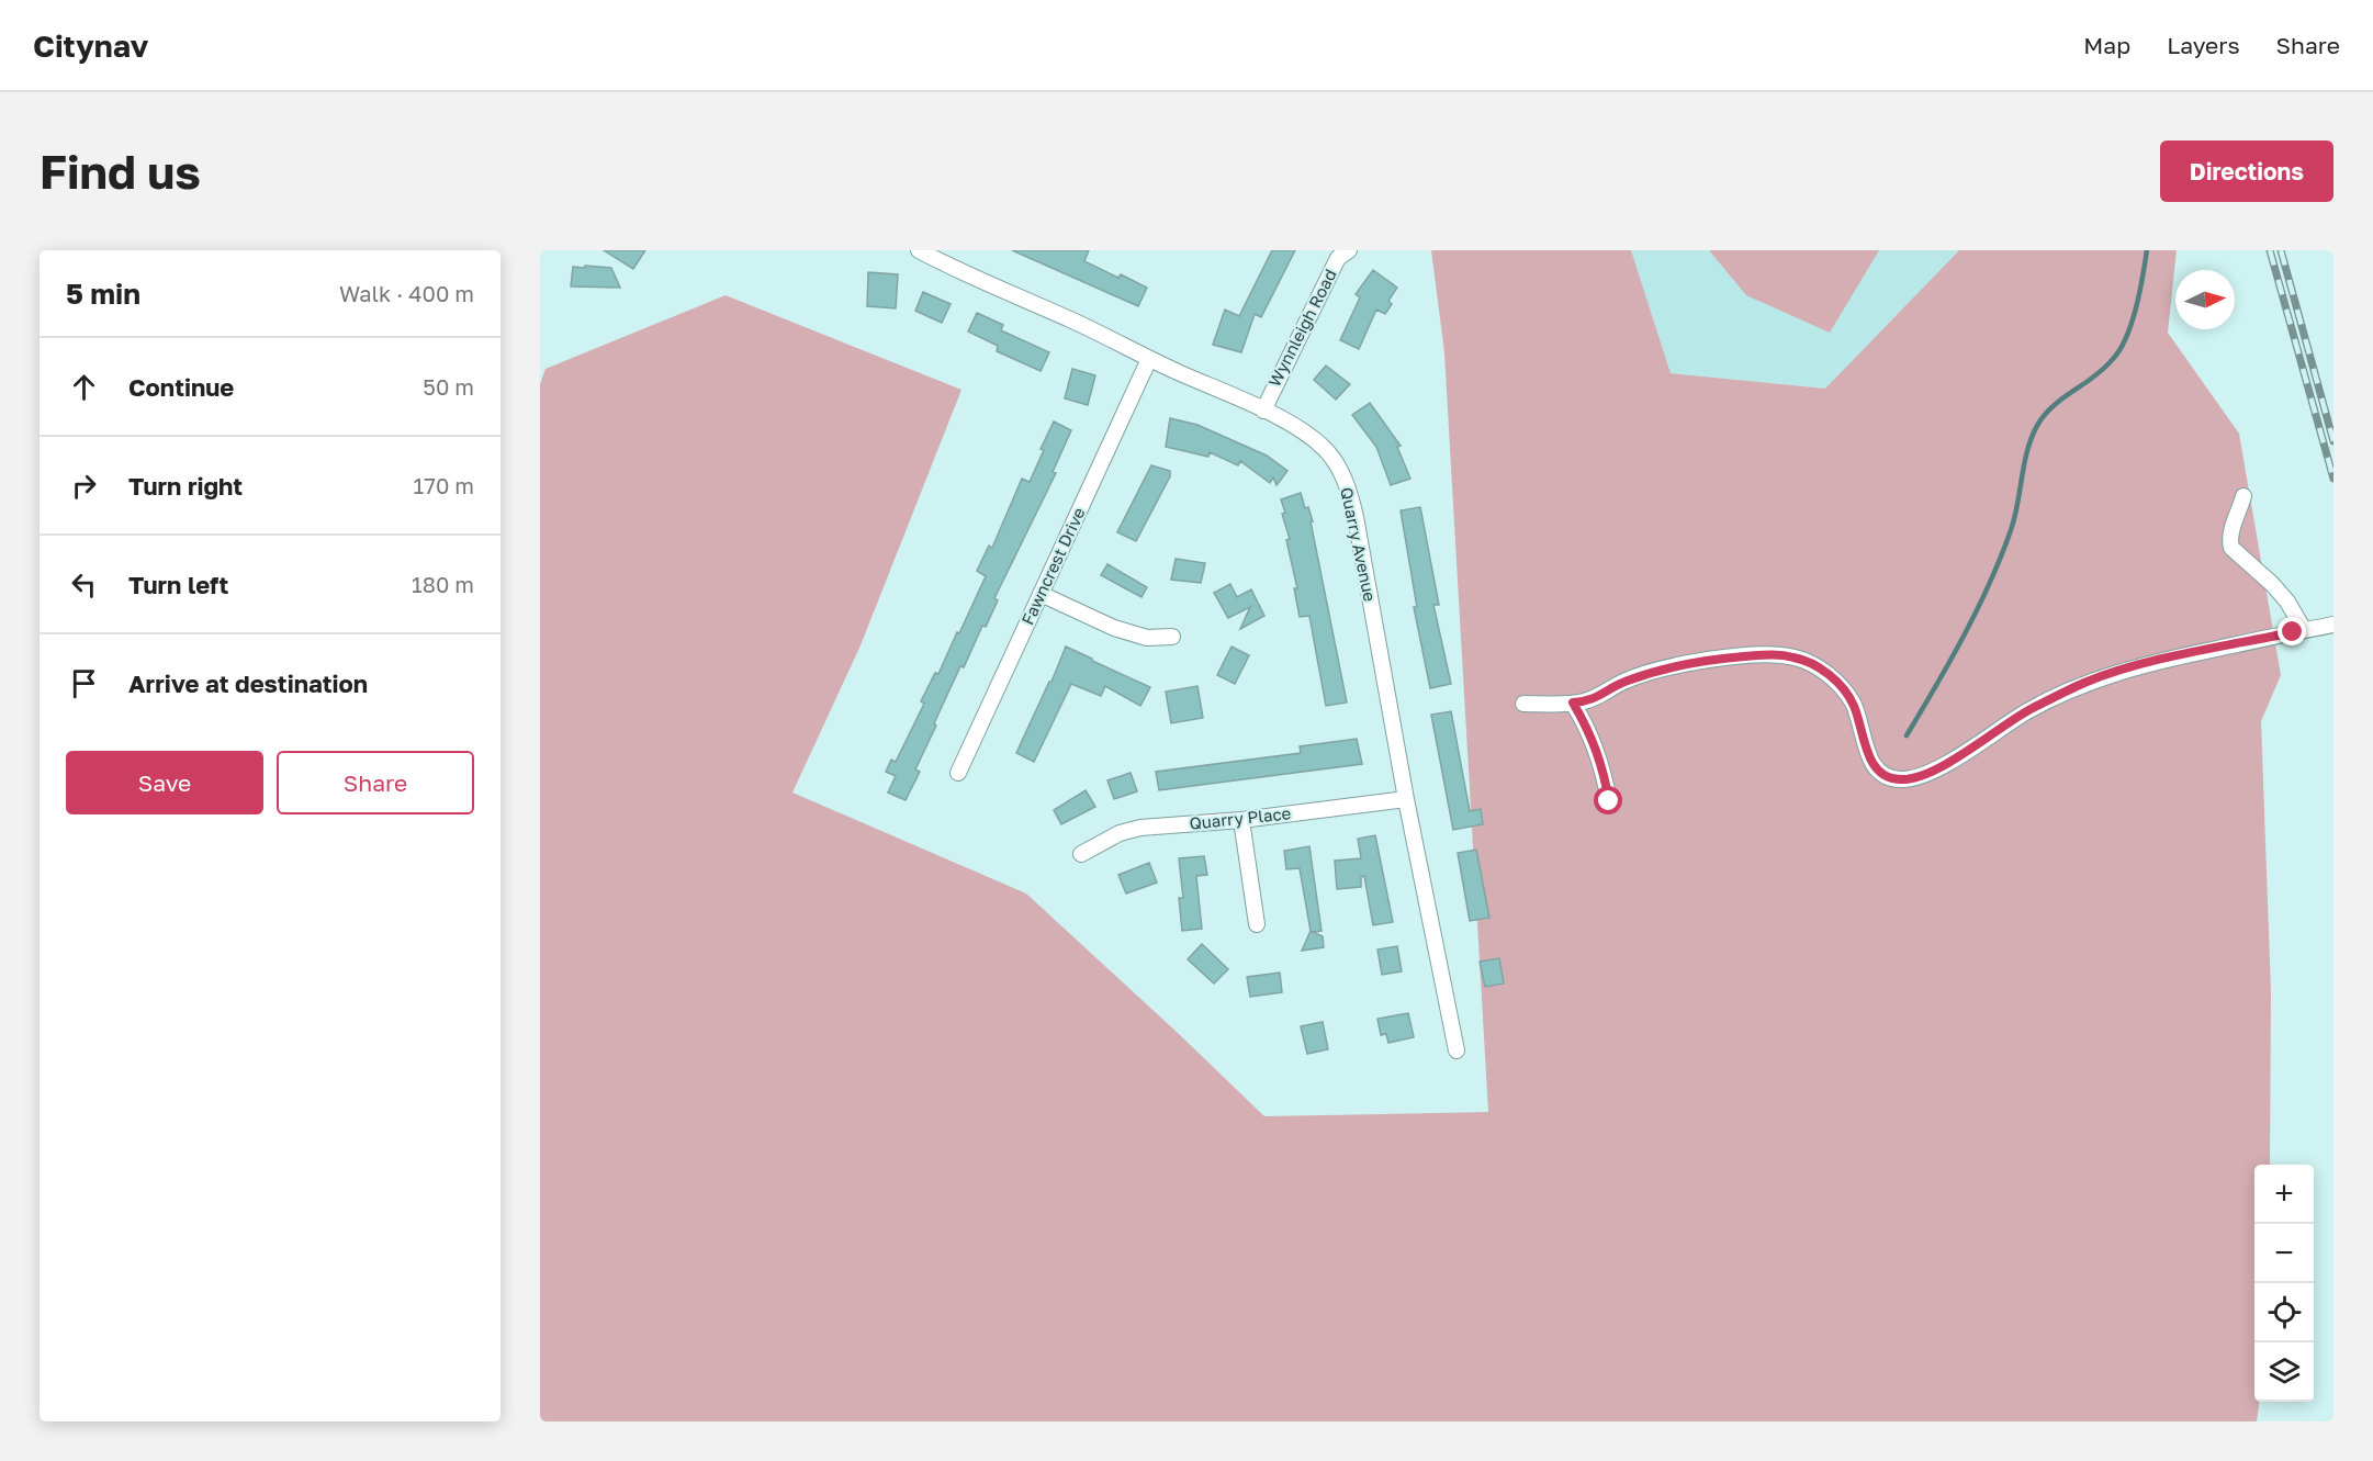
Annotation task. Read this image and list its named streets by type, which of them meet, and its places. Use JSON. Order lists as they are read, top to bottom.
{
  "streets": {
    "street": [
      "Wynnleigh Road",
      "Quarry Avenue",
      "Fawncrest Drive",
      "Quarry Place"
    ]
  },
  "crossings": [
    ["Wynnleigh Road", "Quarry Avenue"],
    ["Quarry Avenue", "Fawncrest Drive"],
    ["Quarry Avenue", "Quarry Place"]
  ],
  "north": "right",
  "page": {
    "header": "Citynav",
    "nav": ["Map", "Layers", "Share"],
    "buttons": [
      "Directions",
      ["Save", "Share"]
    ],
    "title": "Find us",
    "heading": ["5 min", "Walk · 400 m"],
    "list": [
      ["Continue", "50 m"],
      ["Turn right", "170 m"],
      ["Turn left", "180 m"],
      "Arrive at destination"
    ],
    "map_buttons": ["+", "−"]
  }
}
